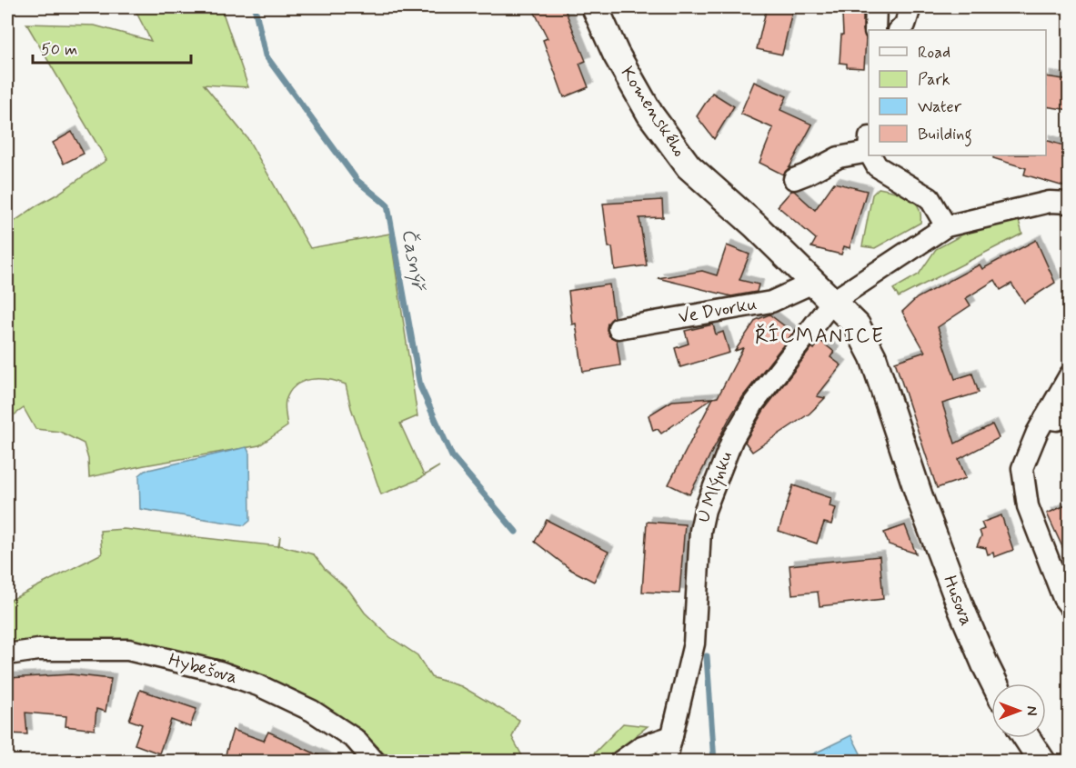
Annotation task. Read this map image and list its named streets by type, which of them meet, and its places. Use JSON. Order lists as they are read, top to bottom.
{
  "streets": {
    "main road": ["Komenského", "Husova"],
    "street": ["Ve Dvorku", "U Mlýnku", "Hybešova"]
  },
  "crossings": [
    ["Komenského", "Ve Dvorku"],
    ["Komenského", "U Mlýnku"],
    ["Komenského", "Husova"],
    ["U Mlýnku", "Husova"]
  ],
  "districts": ["ŘÍCMANICE"],
  "water": ["Časnýř"],
  "legend": [
    "Road",
    "Park",
    "Water",
    "Building"
  ],
  "scale_bar": "50 m",
  "north": "right"
}
